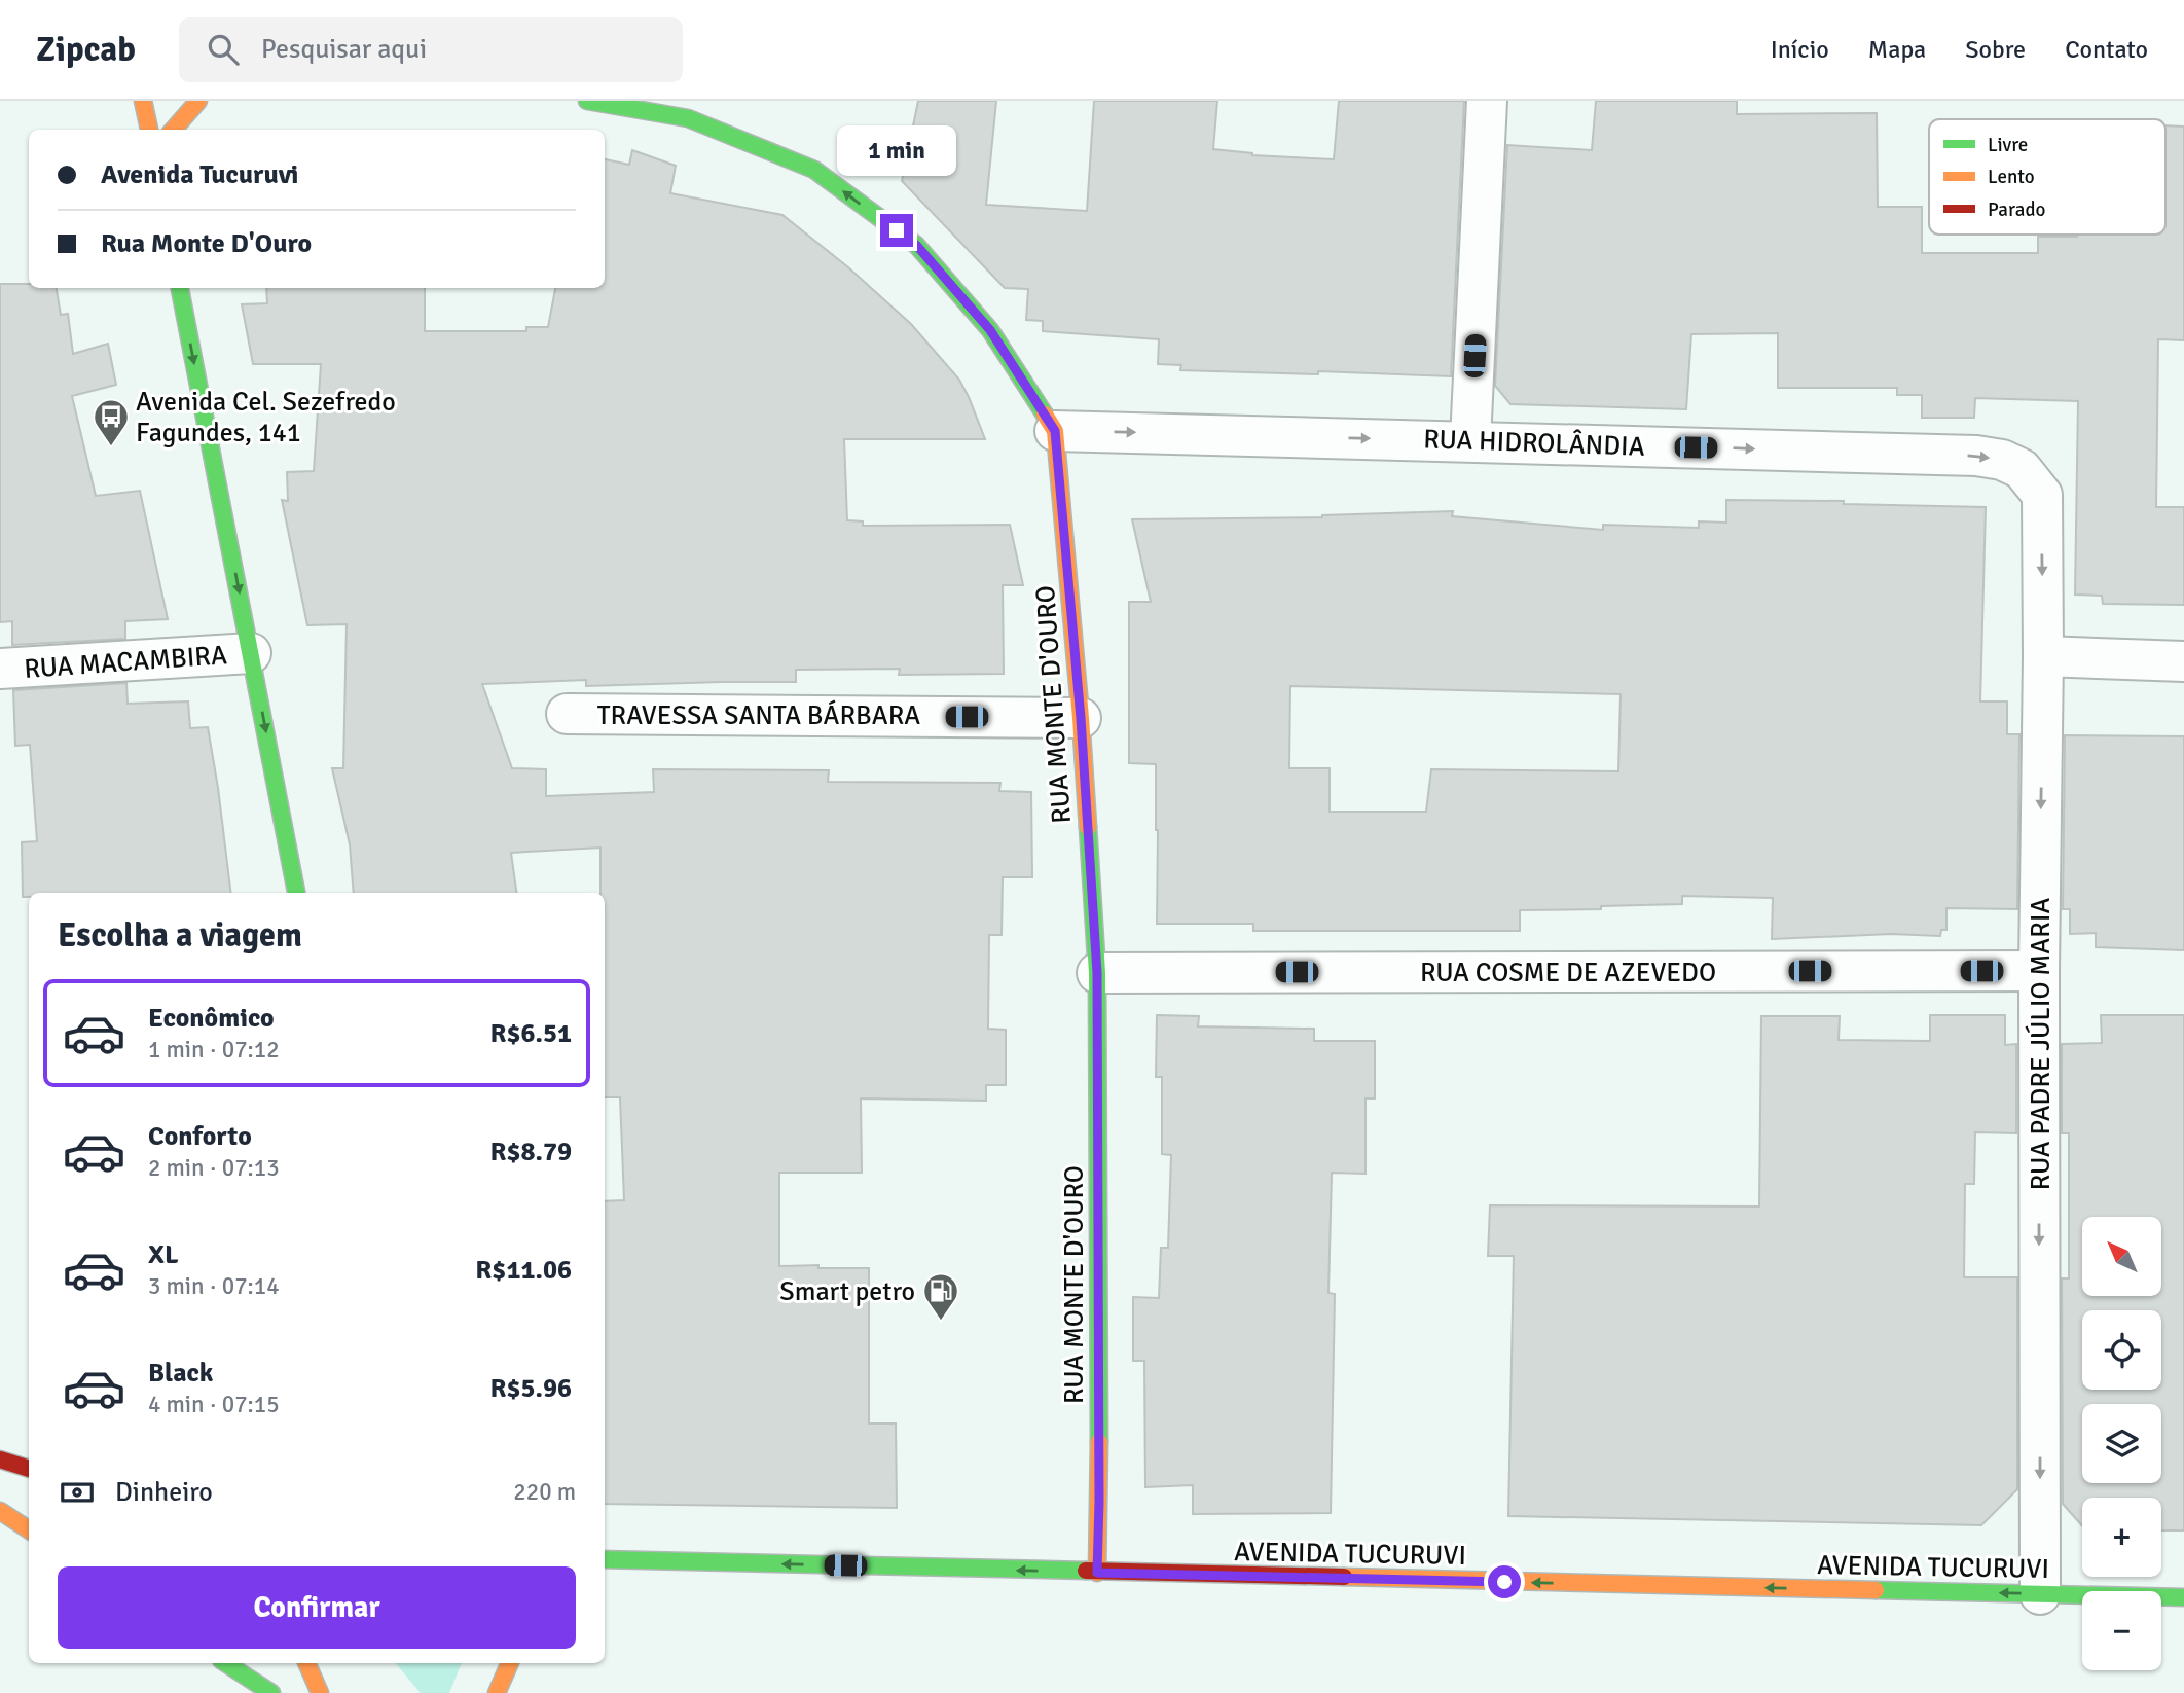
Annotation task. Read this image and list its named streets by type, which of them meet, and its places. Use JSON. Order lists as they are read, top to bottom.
{
  "streets": {
    "main road": ["RUA MONTE D'OURO", "AVENIDA TUCURUVI"],
    "street": [
      "RUA HIDROLÂNDIA",
      "RUA MACAMBIRA",
      "TRAVESSA SANTA BÁRBARA",
      "RUA COSME DE AZEVEDO",
      "RUA PADRE JÚLIO MARIA"
    ]
  },
  "crossings": [
    ["RUA HIDROLÂNDIA", "RUA MONTE D'OURO"],
    ["RUA HIDROLÂNDIA", "RUA PADRE JÚLIO MARIA"],
    ["RUA MONTE D'OURO", "TRAVESSA SANTA BÁRBARA"],
    ["RUA MONTE D'OURO", "RUA COSME DE AZEVEDO"],
    ["RUA MONTE D'OURO", "AVENIDA TUCURUVI"],
    ["RUA COSME DE AZEVEDO", "RUA PADRE JÚLIO MARIA"],
    ["RUA PADRE JÚLIO MARIA", "AVENIDA TUCURUVI"]
  ],
  "one_way": ["RUA HIDROLÂNDIA", "RUA PADRE JÚLIO MARIA", "AVENIDA TUCURUVI"],
  "places": {
    "bus stop": ["Avenida Cel. Sezefredo Fagundes, 141"],
    "fuel station": ["Smart petro"]
  },
  "legend": ["Livre", "Lento", "Parado"],
  "north": "top left",
  "page": {
    "header": "Zipcab",
    "search": "Pesquisar aqui",
    "nav": [
      "Início",
      "Mapa",
      "Sobre",
      "Contato"
    ],
    "bubble": "1 min",
    "banner": ["Avenida Tucuruvi", "Rua Monte D'Ouro"],
    "heading": "Escolha a viagem",
    "list": [
      {
        "name": "Econômico",
        "note": "1 min · 07:12",
        "value": "R$6.51"
      },
      {
        "name": "Conforto",
        "note": "2 min · 07:13",
        "value": "R$8.79"
      },
      {
        "name": "XL",
        "note": "3 min · 07:14",
        "value": "R$11.06"
      },
      {
        "name": "Black",
        "note": "4 min · 07:15",
        "value": "R$5.96"
      }
    ],
    "map_buttons": ["+", "−"],
    "pay": ["Dinheiro", "220 m"],
    "buttons": "Confirmar"
  }
}
